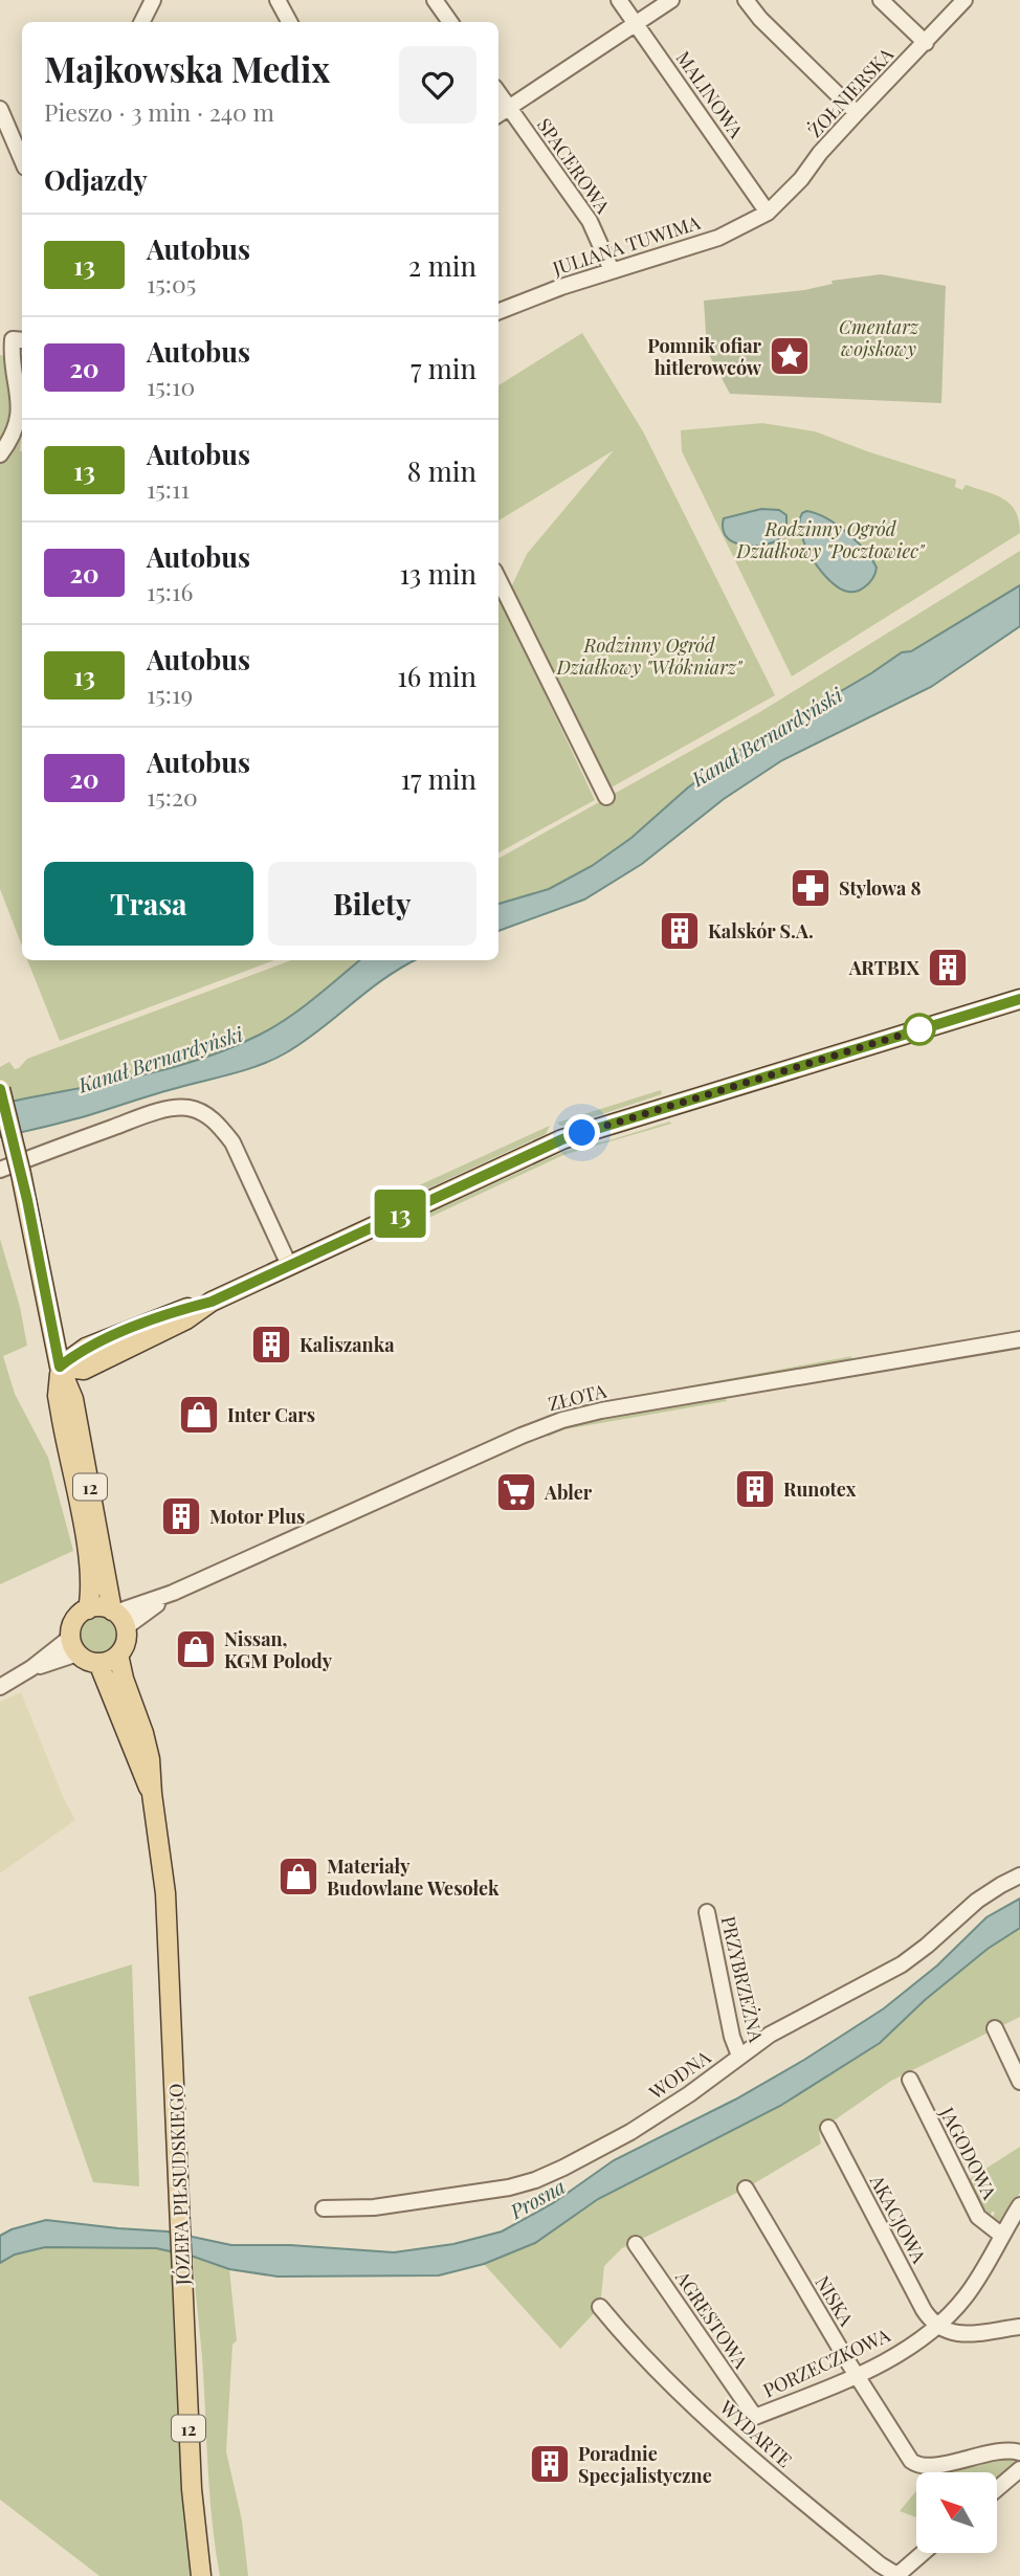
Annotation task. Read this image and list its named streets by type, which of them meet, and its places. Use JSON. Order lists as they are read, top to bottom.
{
  "streets": {
    "main road": ["12", "JÓZEFA PIŁSUDSKIEGO"],
    "street": [
      "ŻOŁNIERSKA",
      "MALINOWA",
      "SPACEROWA",
      "JULIANA TUWIMA",
      "ZŁOTA",
      "PRZYBRZEŻNA",
      "WODNA",
      "JAGODOWA",
      "AKACJOWA",
      "NISKA",
      "AGRESTOWA",
      "PORZECZKOWA",
      "WYDARTE"
    ]
  },
  "crossings": [
    ["ŻOŁNIERSKA", "MALINOWA"],
    ["ŻOŁNIERSKA", "JULIANA TUWIMA"],
    ["MALINOWA", "JULIANA TUWIMA"],
    ["SPACEROWA", "JULIANA TUWIMA"],
    ["ZŁOTA", "12"],
    ["ZŁOTA", "JÓZEFA PIŁSUDSKIEGO"],
    ["12", "JÓZEFA PIŁSUDSKIEGO"],
    ["PRZYBRZEŻNA", "WODNA"],
    ["JAGODOWA", "PORZECZKOWA"],
    ["AKACJOWA", "PORZECZKOWA"],
    ["NISKA", "PORZECZKOWA"],
    ["AGRESTOWA", "PORZECZKOWA"]
  ],
  "water": ["Kanał Bernardyński", "Prosna"],
  "parks": ["Cmentarz wojskowy", "Rodzinny Ogród Działkowy \"Pocztowiec\"", "Rodzinny Ogród Działkowy \"Włókniarz\""],
  "places": {
    "place": ["Pomnik ofiar hitlerowców"],
    "pharmacy": ["Stylowa 8"],
    "building": [
      "Kalskór S.A.",
      "ARTBIX",
      "Kaliszanka",
      "Runotex",
      "Motor Plus",
      "Poradnie Specjalistyczne"
    ],
    "shop": ["Inter Cars", "Nissan, KGM Polody", "Materiały Budowlane Wesołek"],
    "supermarket": ["Abler"]
  },
  "lines": ["bus line 13"],
  "north": "top left",
  "page": {
    "on_map": "13",
    "heading": [
      ["Majkowska Medix", "Pieszo · 3 min · 240 m"],
      "Odjazdy"
    ],
    "list": [
      {
        "mark": "13",
        "name": "Autobus",
        "note": "15:05",
        "value": "2 min"
      },
      {
        "mark": "20",
        "name": "Autobus",
        "note": "15:10",
        "value": "7 min"
      },
      {
        "mark": "13",
        "name": "Autobus",
        "note": "15:11",
        "value": "8 min"
      },
      {
        "mark": "20",
        "name": "Autobus",
        "note": "15:16",
        "value": "13 min"
      },
      {
        "mark": "13",
        "name": "Autobus",
        "note": "15:19",
        "value": "16 min"
      },
      {
        "mark": "20",
        "name": "Autobus",
        "note": "15:20",
        "value": "17 min"
      }
    ],
    "buttons": ["Trasa", "Bilety"]
  }
}
